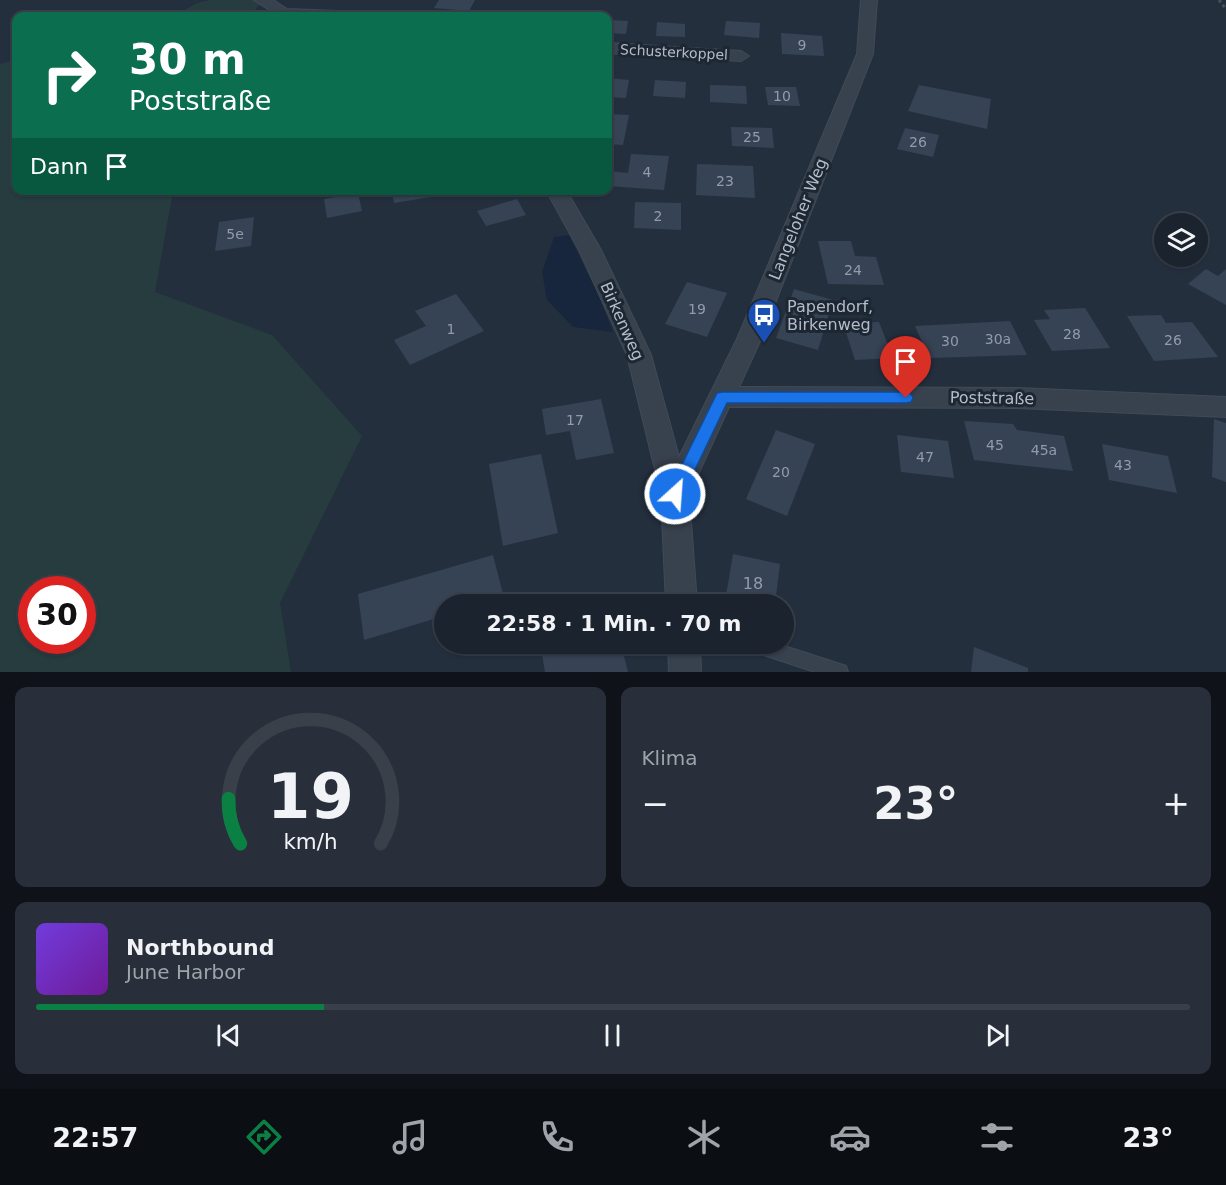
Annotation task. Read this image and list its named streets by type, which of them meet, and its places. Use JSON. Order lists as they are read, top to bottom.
{
  "streets": {
    "street": [
      "Schusterkoppel",
      "Langeloher Weg",
      "Birkenweg",
      "Poststraße"
    ]
  },
  "crossings": [
    ["Langeloher Weg", "Birkenweg"],
    ["Langeloher Weg", "Poststraße"]
  ],
  "places": {
    "bus stop": ["Papendorf, Birkenweg"]
  },
  "house_numbers": [
    "9",
    "10",
    "25",
    "26",
    "4",
    "23",
    "2",
    "5e",
    "24",
    "19",
    "1",
    "28",
    "30a",
    "26",
    "30",
    "17",
    "45",
    "45a",
    "47",
    "43",
    "20",
    "18"
  ],
  "page": {
    "turn": ["30 m", "Poststraße"],
    "then": "Dann",
    "limit": "30",
    "trip": "22:58 · 1 Min. · 70 m",
    "tile": "Klima",
    "heat": ["−", "23°", "+"],
    "song": ["Northbound", "June Harbor"],
    "tabs": ["22:57", "23°"],
    "gauge": ["19", "km/h"]
  }
}
